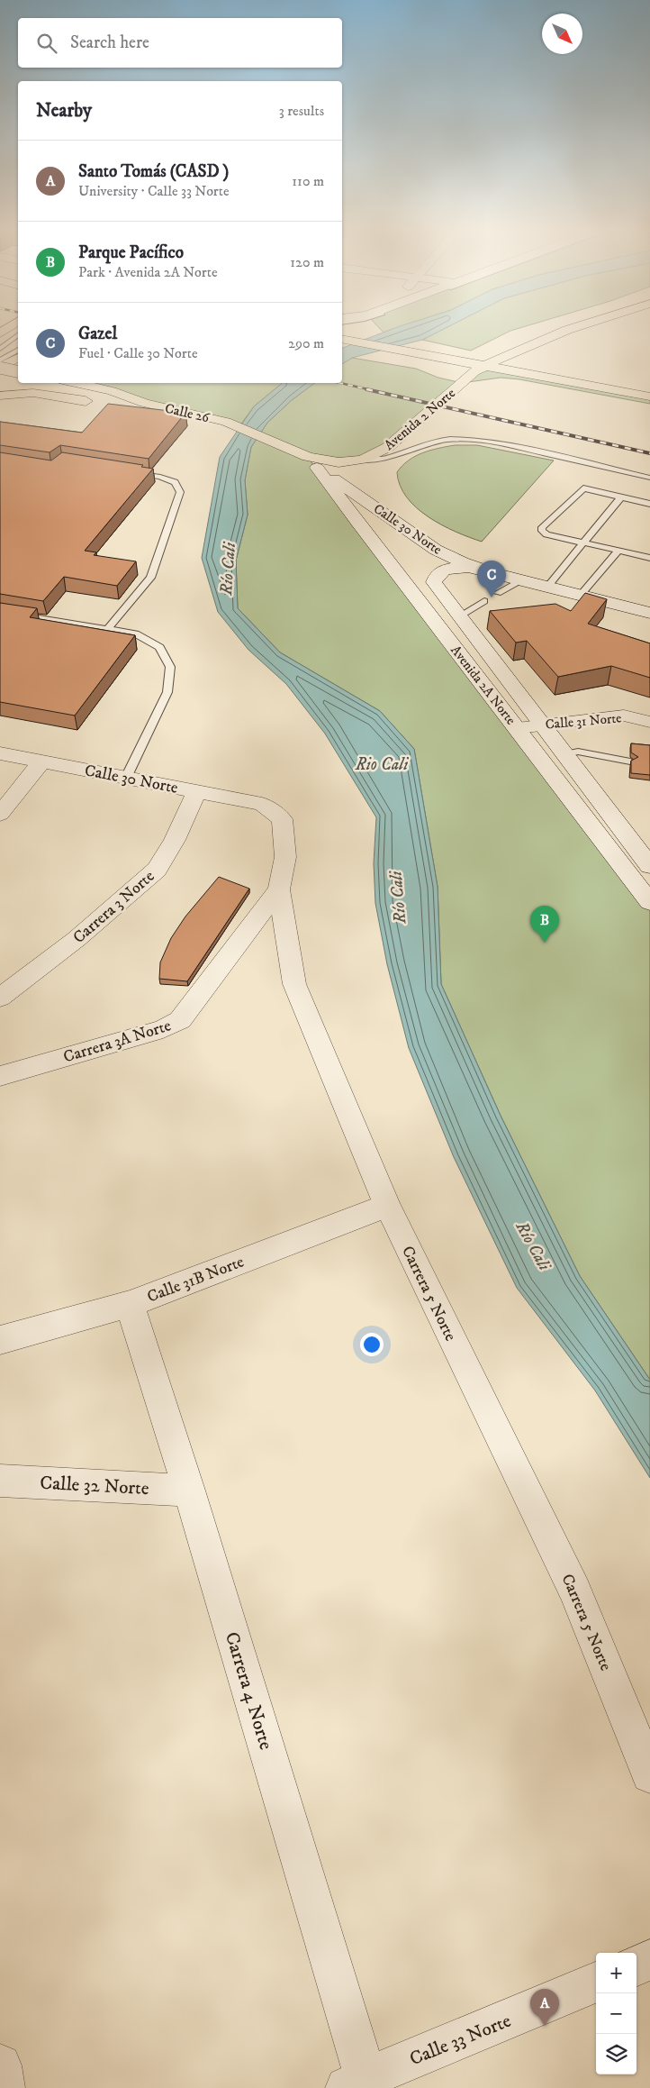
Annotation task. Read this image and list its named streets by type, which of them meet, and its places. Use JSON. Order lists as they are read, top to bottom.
{
  "streets": {
    "main road": ["Calle 26", "Avenida 2 Norte"],
    "street": [
      "Calle 30 Norte",
      "Avenida 2A Norte",
      "Calle 31 Norte",
      "Carrera 3 Norte",
      "Carrera 3A Norte",
      "Calle 31B Norte",
      "Carrera 5 Norte",
      "Calle 32 Norte",
      "Carrera 4 Norte",
      "Calle 33 Norte"
    ]
  },
  "crossings": [
    ["Calle 26", "Avenida 2 Norte"],
    ["Calle 26", "Calle 30 Norte"],
    ["Calle 26", "Avenida 2A Norte"],
    ["Avenida 2 Norte", "Calle 30 Norte"],
    ["Avenida 2 Norte", "Avenida 2A Norte"],
    ["Calle 30 Norte", "Avenida 2A Norte"],
    ["Calle 30 Norte", "Carrera 3 Norte"],
    ["Calle 30 Norte", "Carrera 5 Norte"],
    ["Avenida 2A Norte", "Calle 31 Norte"],
    ["Carrera 3A Norte", "Carrera 5 Norte"],
    ["Calle 31B Norte", "Carrera 5 Norte"],
    ["Calle 31B Norte", "Carrera 4 Norte"],
    ["Calle 32 Norte", "Carrera 4 Norte"],
    ["Carrera 4 Norte", "Calle 33 Norte"]
  ],
  "water": ["Río Cali", "Rio Cali"],
  "north": "bottom right",
  "page": {
    "search": "Search here",
    "heading": ["Nearby", "3 results"],
    "list": [
      {
        "mark": "A",
        "name": "Santo Tomás (CASD )",
        "note": "University · Calle 33 Norte",
        "value": "110 m"
      },
      {
        "mark": "B",
        "name": "Parque Pacífico",
        "note": "Park · Avenida 2A Norte",
        "value": "120 m"
      },
      {
        "mark": "C",
        "name": "Gazel",
        "note": "Fuel · Calle 30 Norte",
        "value": "290 m"
      }
    ],
    "pins": ["C", "B", "A"],
    "map_buttons": ["+", "−"]
  }
}
